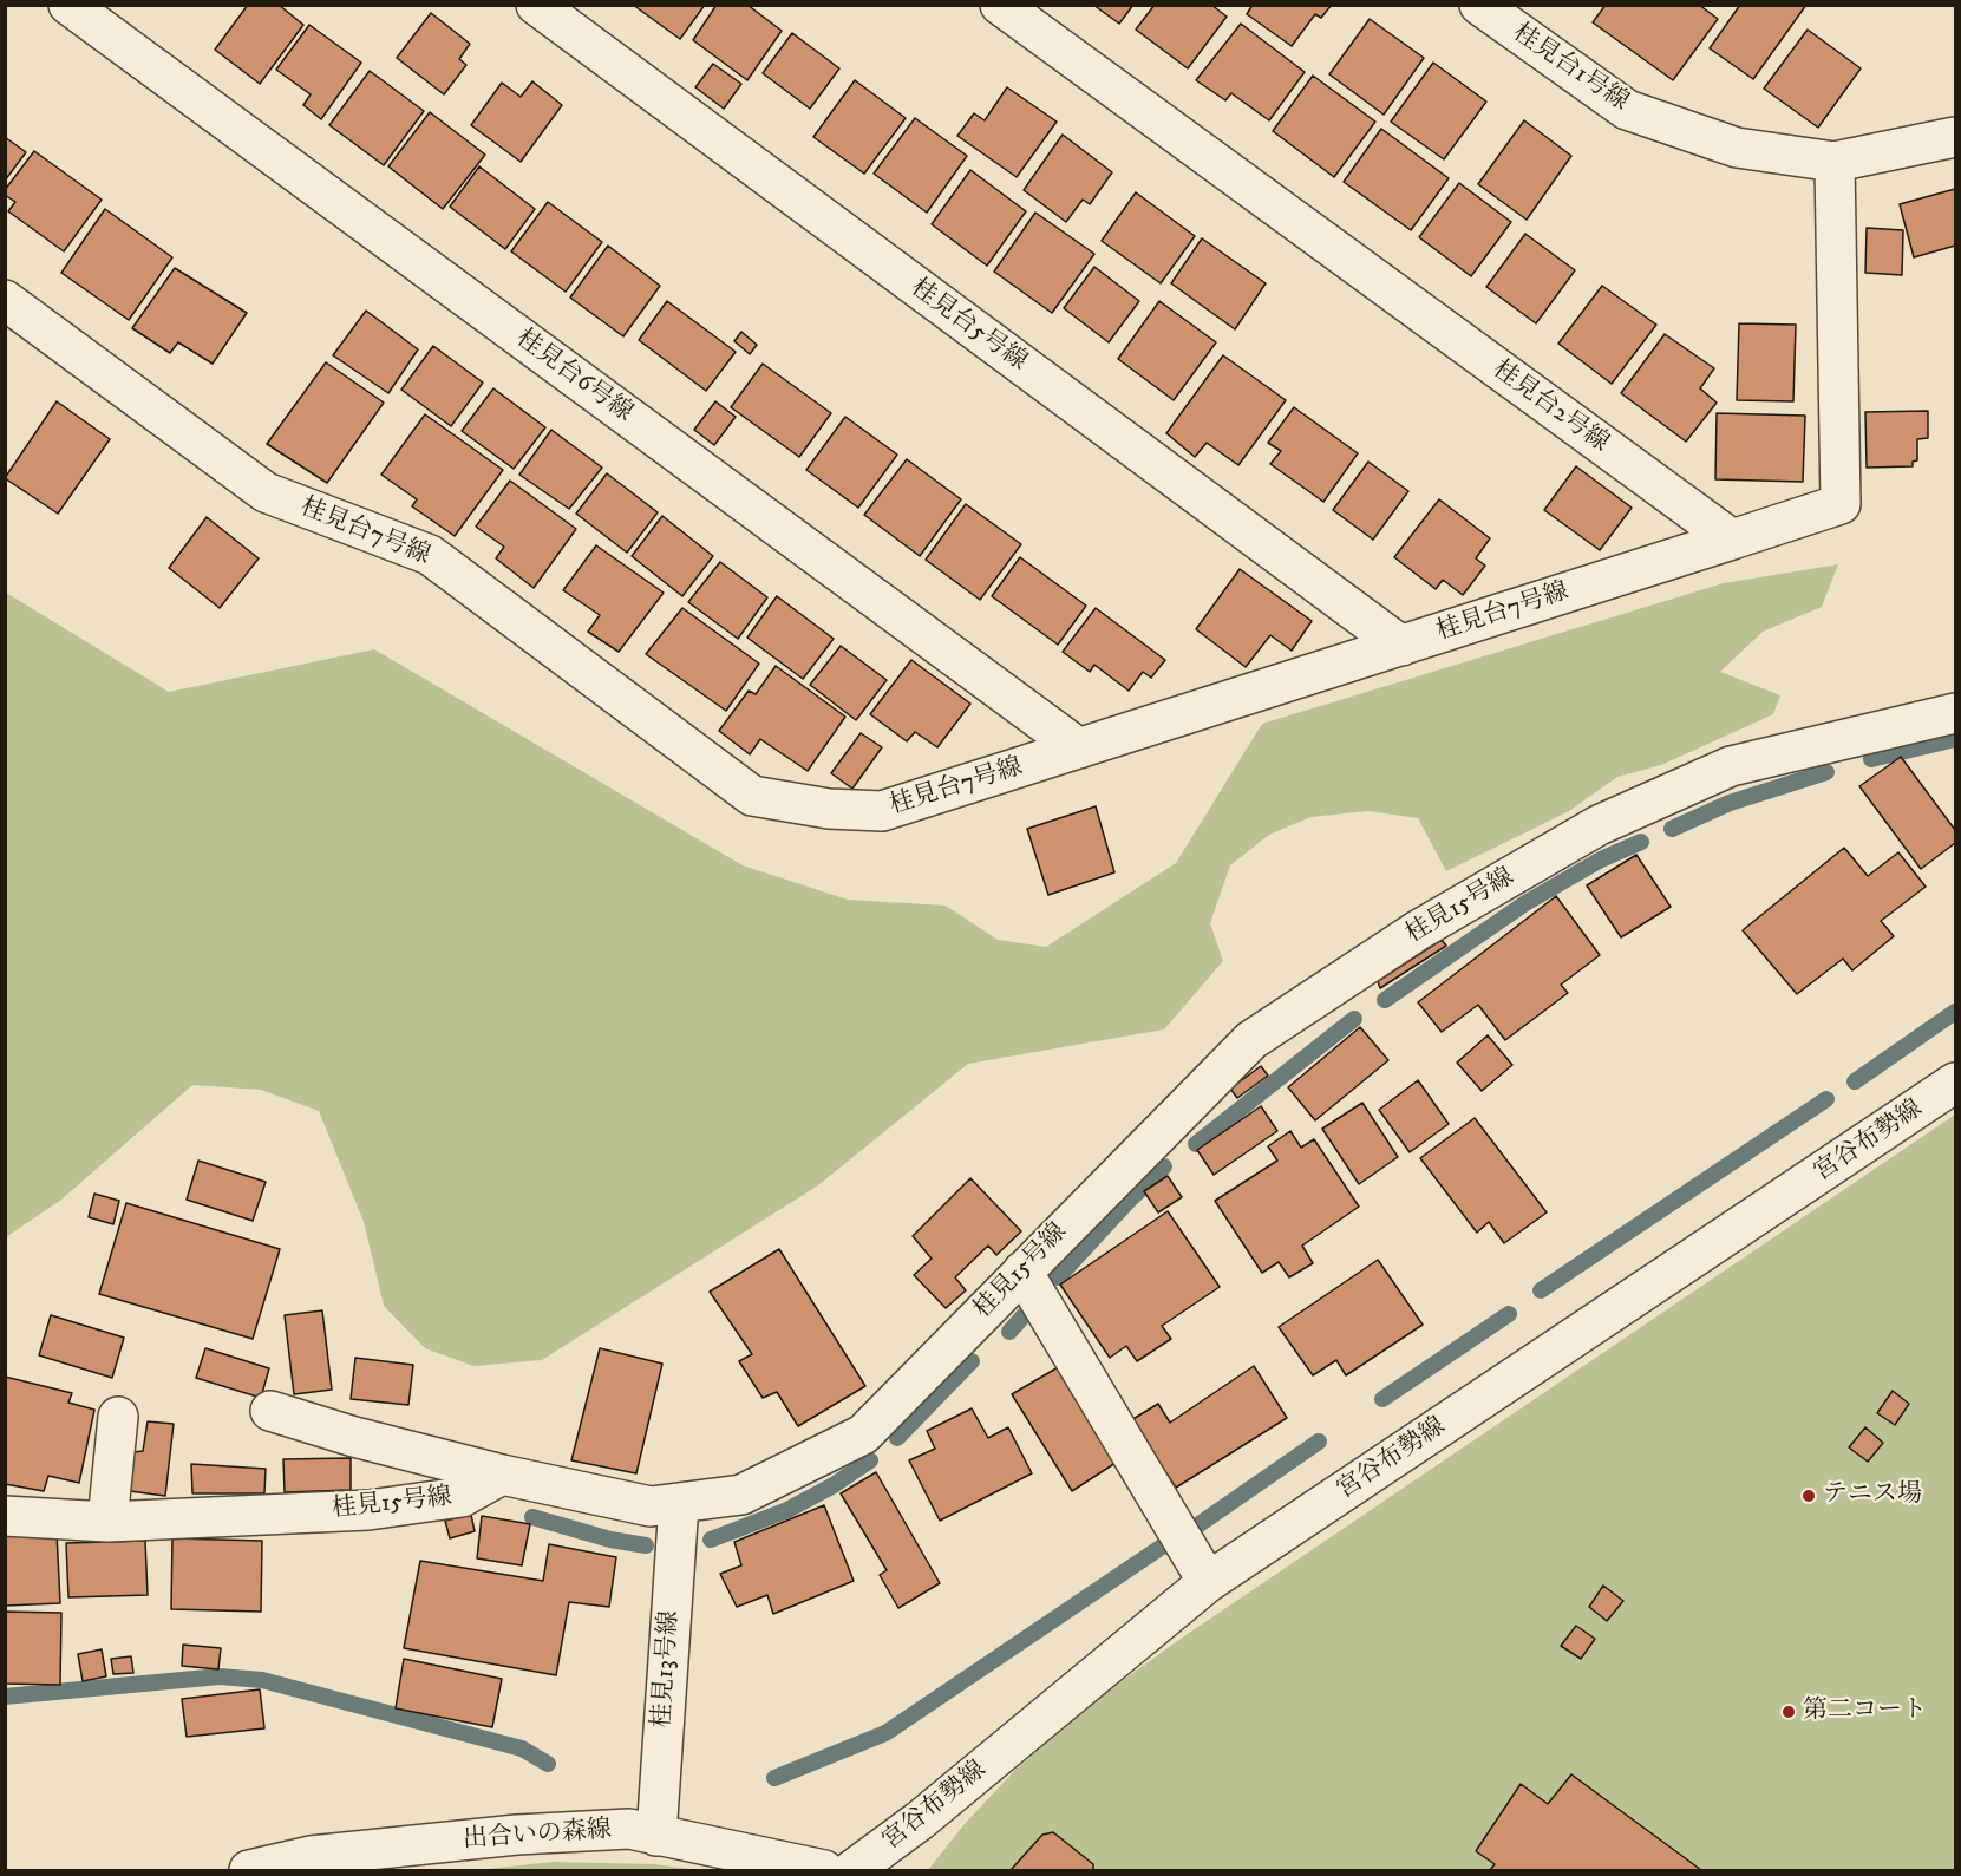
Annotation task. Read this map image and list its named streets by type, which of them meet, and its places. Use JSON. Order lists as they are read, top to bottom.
{
  "streets": {
    "street": [
      "桂見台1号線",
      "桂見台5号線",
      "桂見台6号線",
      "桂見台2号線",
      "桂見台7号線",
      "桂見15号線",
      "宮谷布勢線",
      "桂見13号線",
      "出合いの森線"
    ]
  },
  "crossings": [
    ["桂見台5号線", "桂見台7号線"],
    ["桂見台6号線", "桂見台7号線"],
    ["桂見台2号線", "桂見台7号線"],
    ["桂見15号線", "桂見13号線"],
    ["桂見13号線", "出合いの森線"]
  ],
  "places": ["テニス場", "第二コート"]
}
